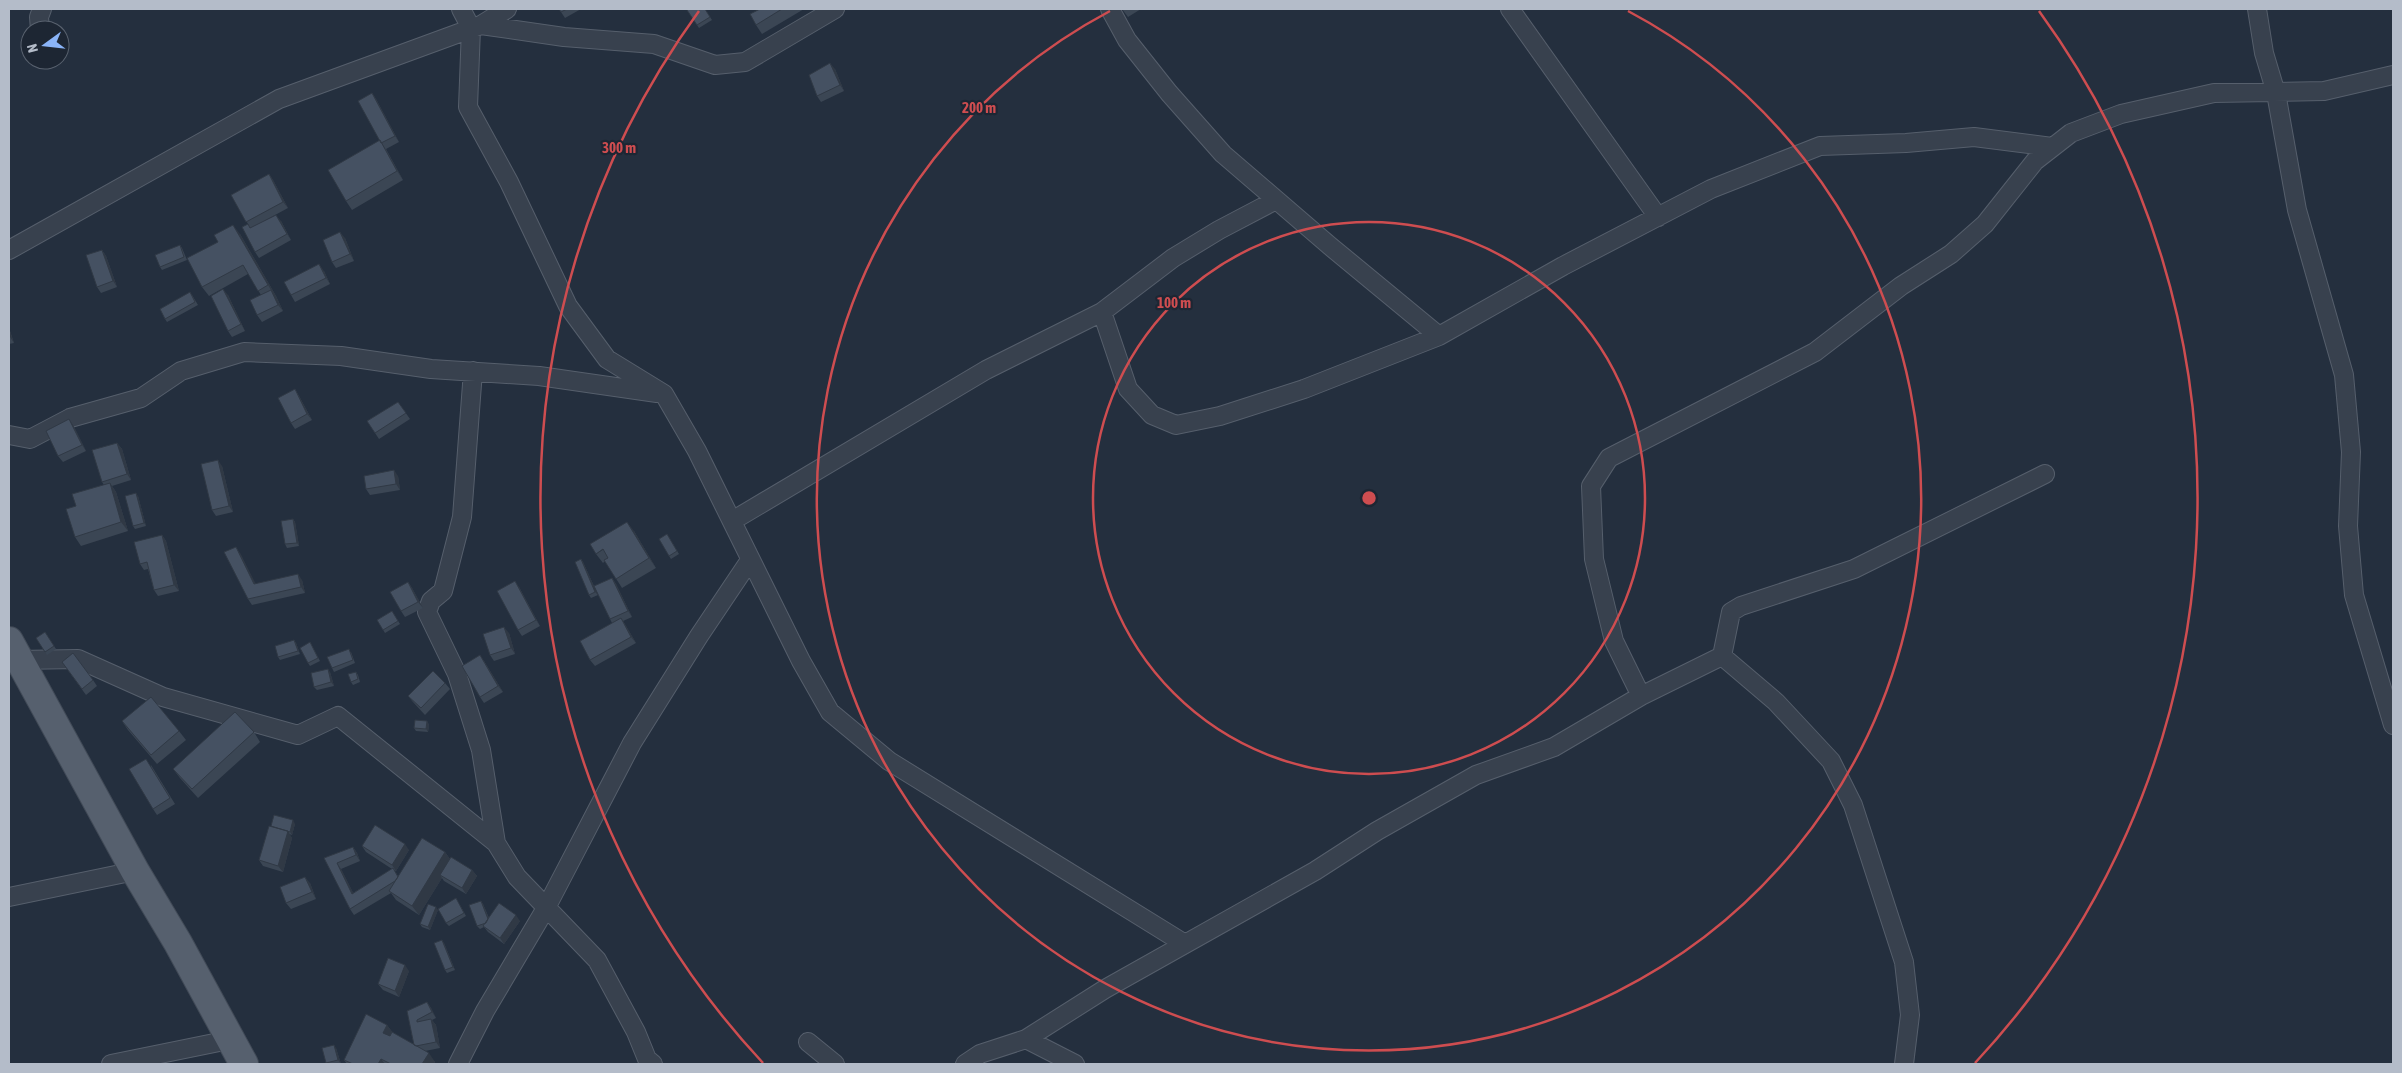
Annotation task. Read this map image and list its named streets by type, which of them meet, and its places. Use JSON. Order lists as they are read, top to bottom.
{
  "north": "left",
  "rings": ["200 m", "300 m", "100 m"]
}
